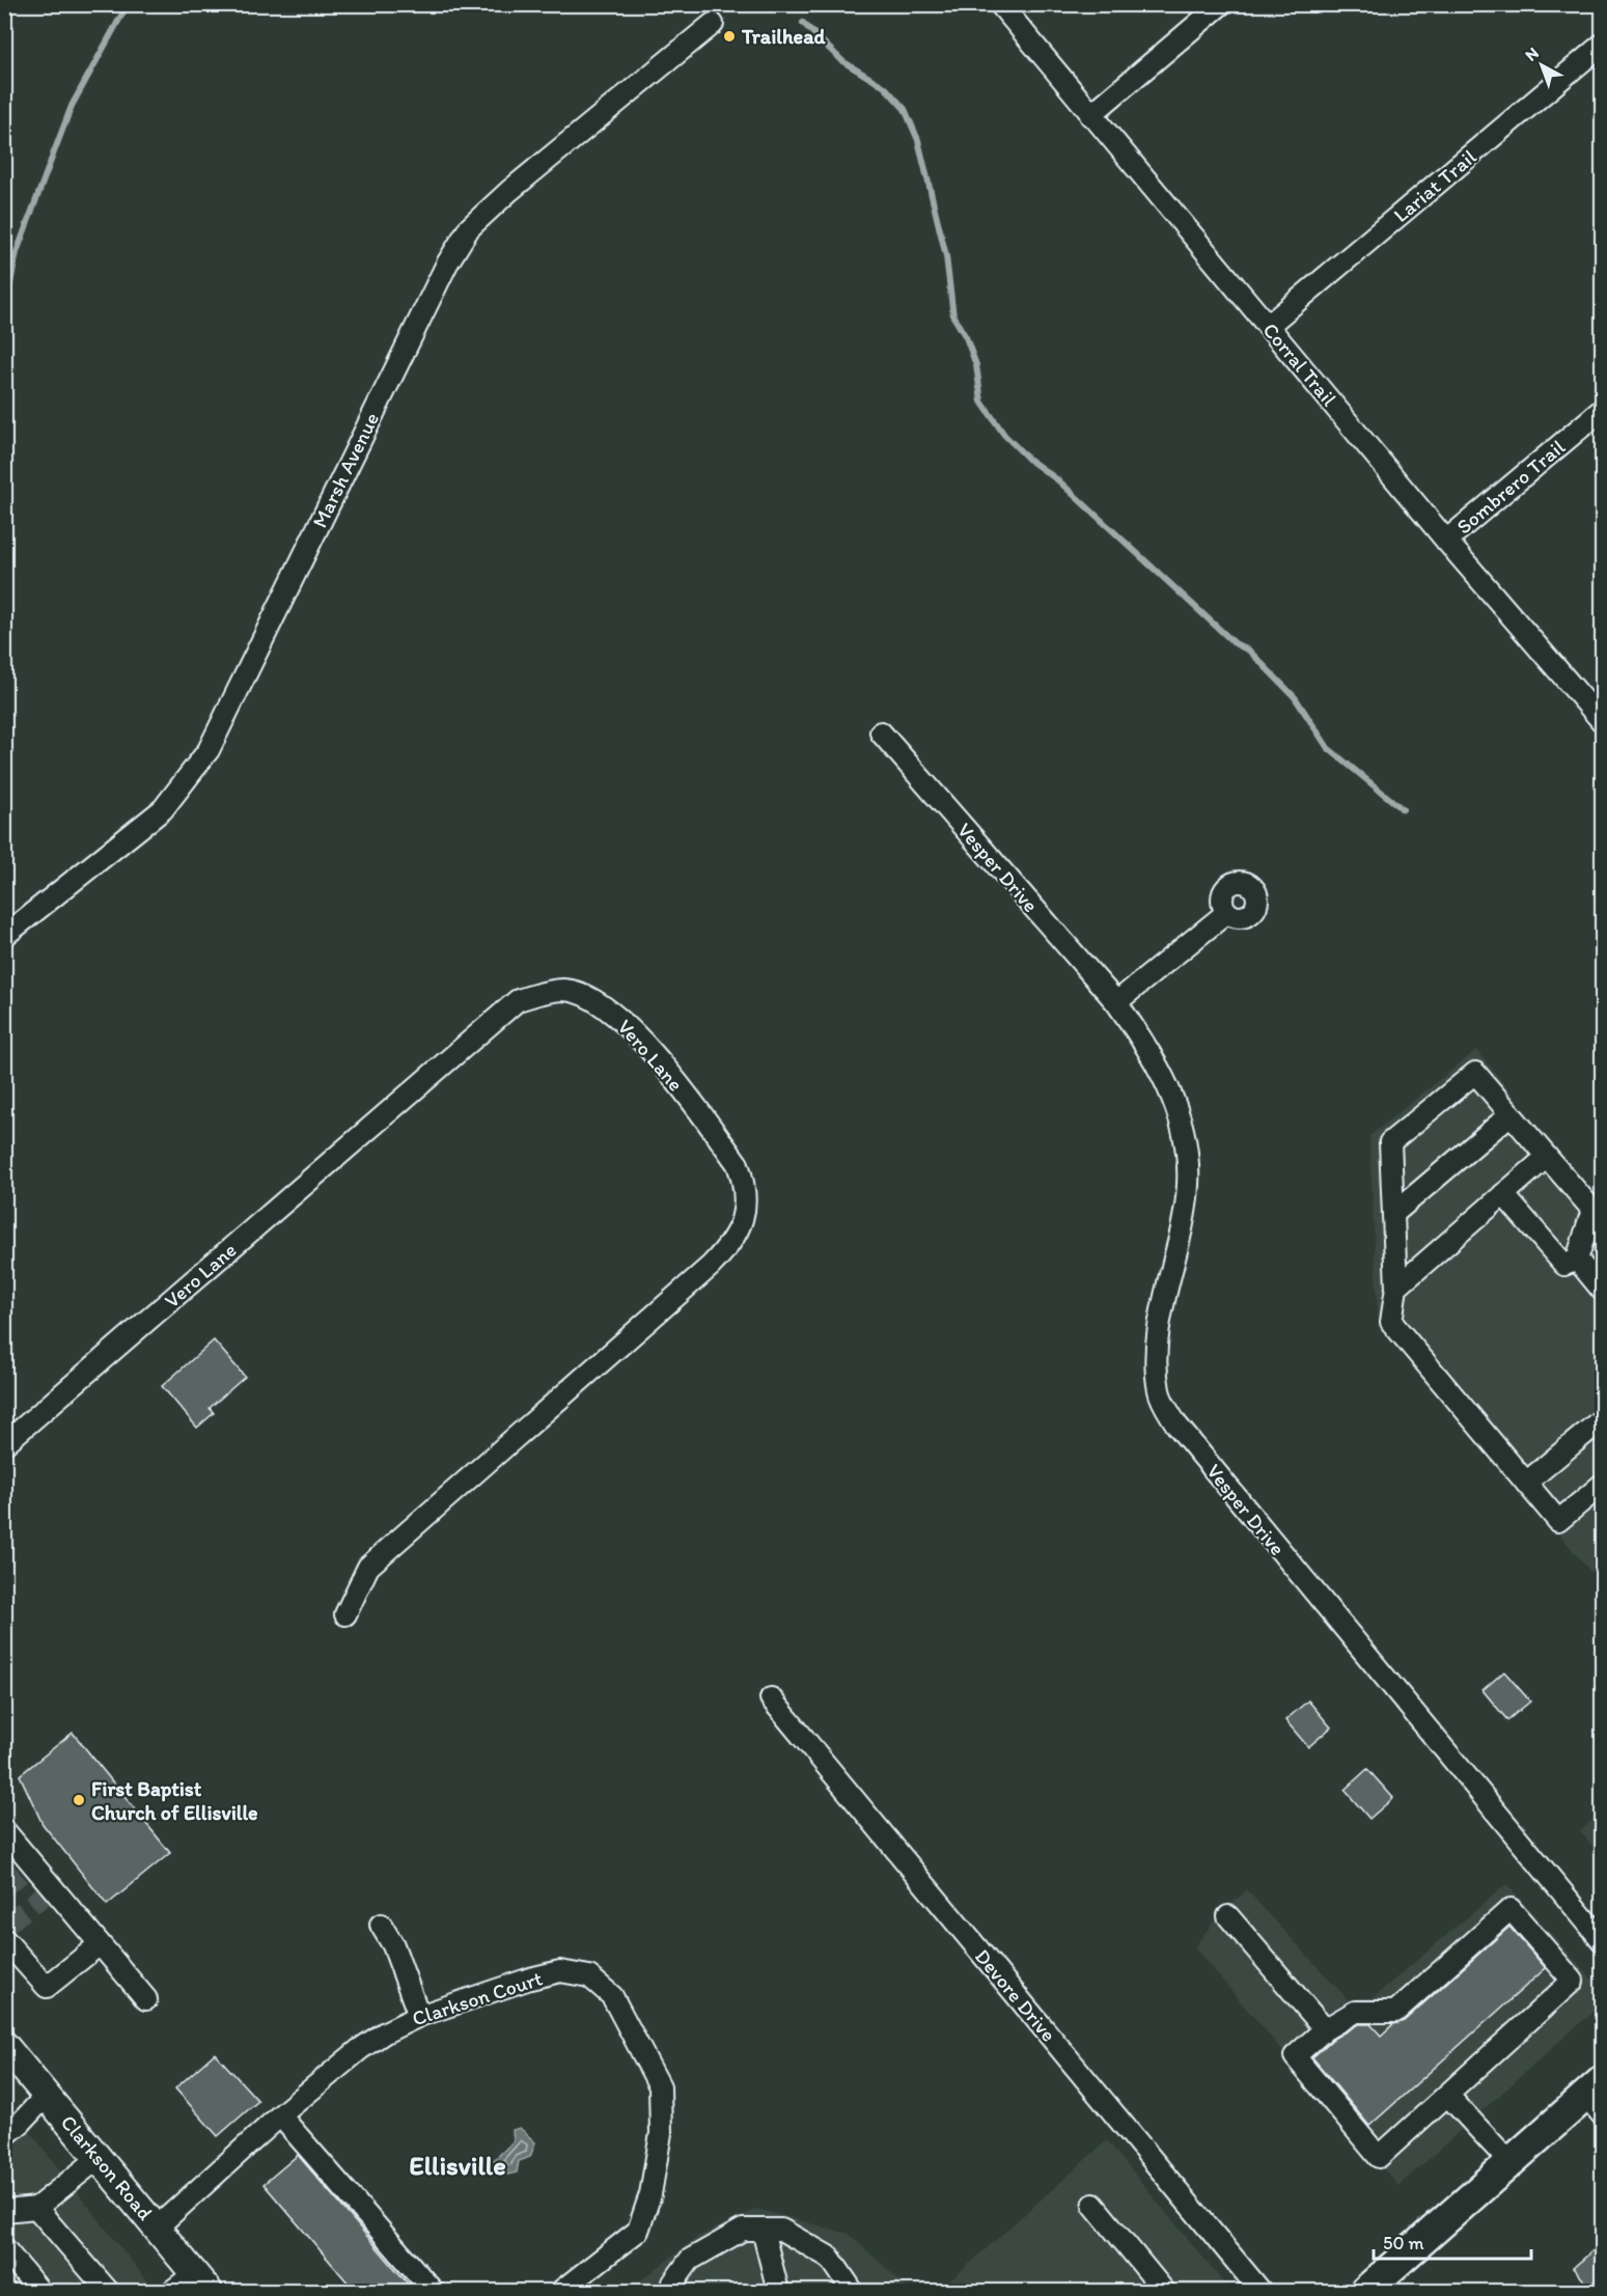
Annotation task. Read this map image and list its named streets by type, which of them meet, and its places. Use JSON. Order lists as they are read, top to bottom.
{
  "streets": {
    "main road": ["Clarkson Road"],
    "street": [
      "Lariat Trail",
      "Corral Trail",
      "Marsh Avenue",
      "Sombrero Trail",
      "Vesper Drive",
      "Vero Lane",
      "Devore Drive",
      "Clarkson Court"
    ]
  },
  "crossings": [
    ["Lariat Trail", "Corral Trail"],
    ["Corral Trail", "Sombrero Trail"],
    ["Clarkson Court", "Clarkson Road"]
  ],
  "districts": ["Ellisville"],
  "places": ["Trailhead", "First Baptist Church of Ellisville"],
  "scale_bar": "50 m",
  "north": "top left"
}
